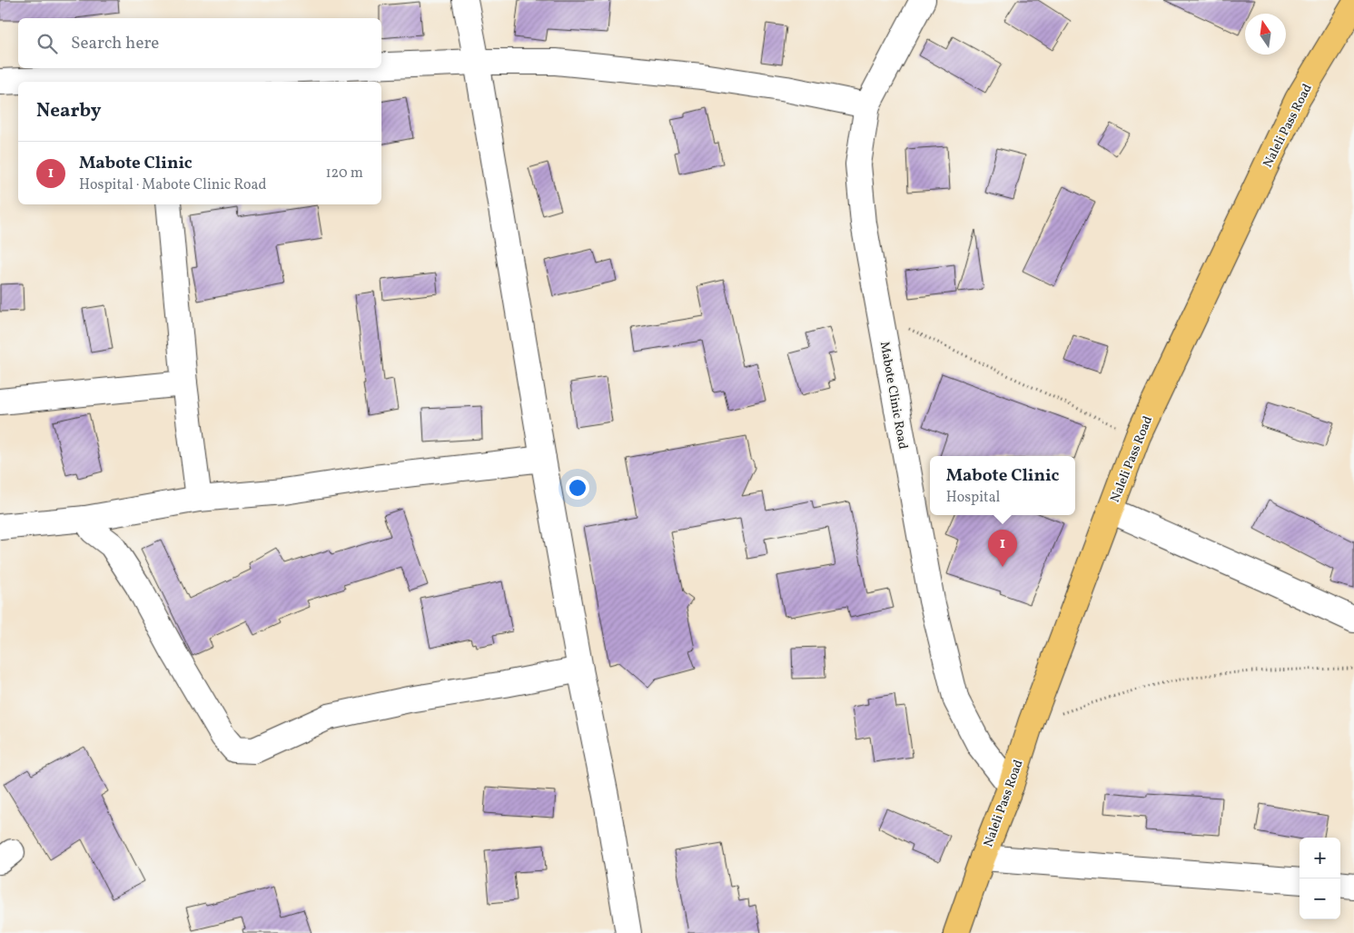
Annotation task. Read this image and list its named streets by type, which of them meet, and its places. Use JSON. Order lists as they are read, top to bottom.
{
  "streets": {
    "main road": ["Naleli Pass Road"],
    "street": ["Mabote Clinic Road"]
  },
  "crossings": [
    ["Naleli Pass Road", "Mabote Clinic Road"]
  ],
  "north": "top",
  "page": {
    "search": "Search here",
    "heading": "Nearby",
    "list": [
      {
        "mark": "1",
        "name": "Mabote Clinic",
        "note": "Hospital · Mabote Clinic Road",
        "value": "120 m"
      }
    ],
    "popup": ["Mabote Clinic", "Hospital"],
    "pins": "1",
    "map_buttons": ["+", "−"]
  }
}
